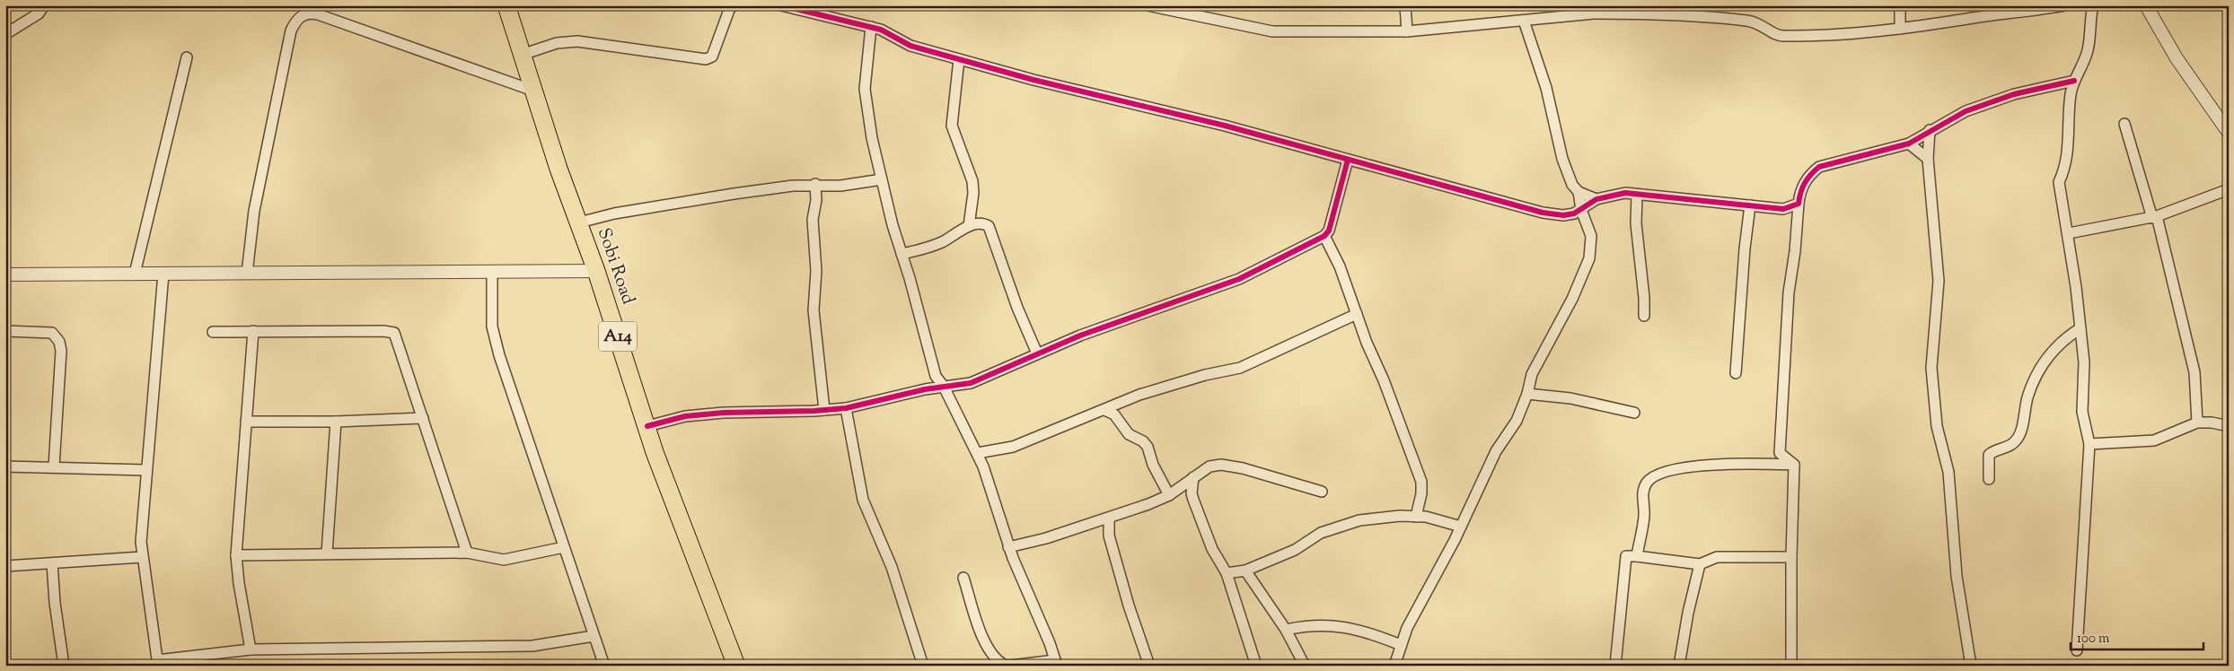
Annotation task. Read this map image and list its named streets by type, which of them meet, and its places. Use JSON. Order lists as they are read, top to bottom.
{
  "streets": {
    "highway": ["Sobi Road", "A14"]
  },
  "scale_bar": "100 m"
}
